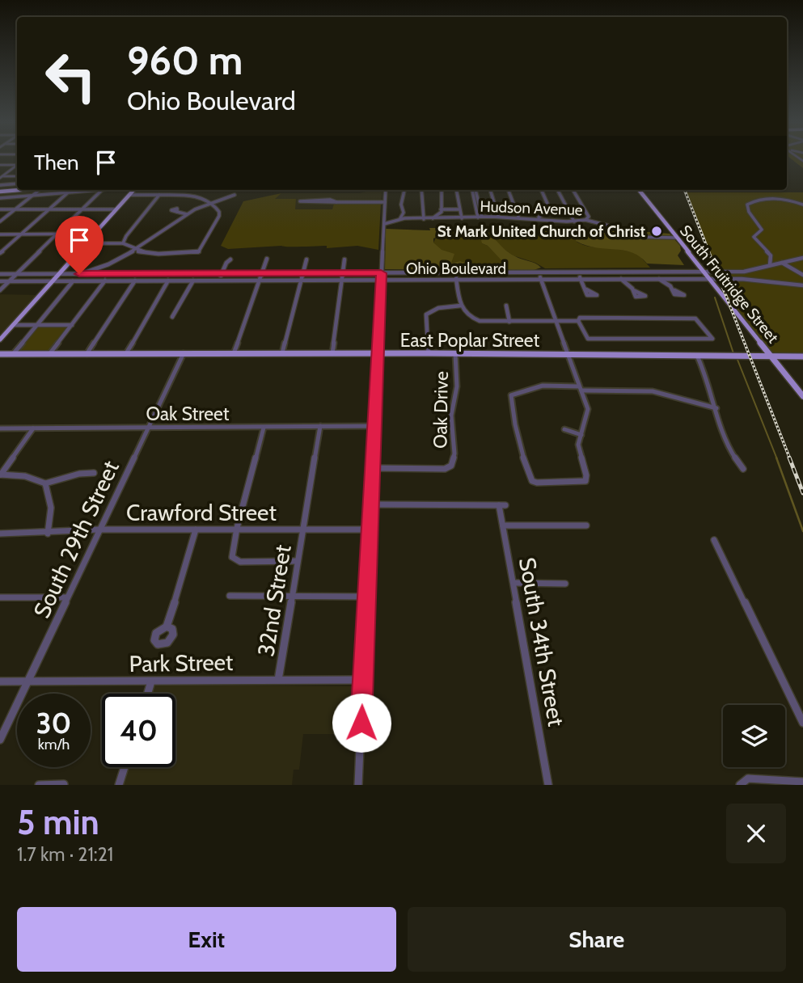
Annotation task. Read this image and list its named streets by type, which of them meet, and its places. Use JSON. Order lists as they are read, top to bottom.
{
  "streets": {
    "main road": ["South Fruitridge Street", "East Poplar Street"],
    "street": [
      "Hudson Avenue",
      "Ohio Boulevard",
      "Oak Drive",
      "Oak Street",
      "Crawford Street",
      "South 29th Street",
      "32nd Street",
      "South 34th Street",
      "Park Street"
    ]
  },
  "crossings": [
    ["Hudson Avenue", "South Fruitridge Street"],
    ["Ohio Boulevard", "South Fruitridge Street"],
    ["South Fruitridge Street", "East Poplar Street"],
    ["East Poplar Street", "Oak Drive"],
    ["East Poplar Street", "South 29th Street"],
    ["Oak Street", "South 29th Street"],
    ["Oak Street", "32nd Street"],
    ["Crawford Street", "South 29th Street"],
    ["Crawford Street", "32nd Street"],
    ["South 29th Street", "Park Street"],
    ["32nd Street", "Park Street"]
  ],
  "places": ["St Mark United Church of Christ"],
  "page": {
    "turn": ["960 m", "Ohio Boulevard"],
    "then": "Then",
    "speed": "30 km/h",
    "limit": "40",
    "heading": ["5 min", "1.7 km · 21:21"],
    "buttons": ["Exit", "Share"]
  }
}
